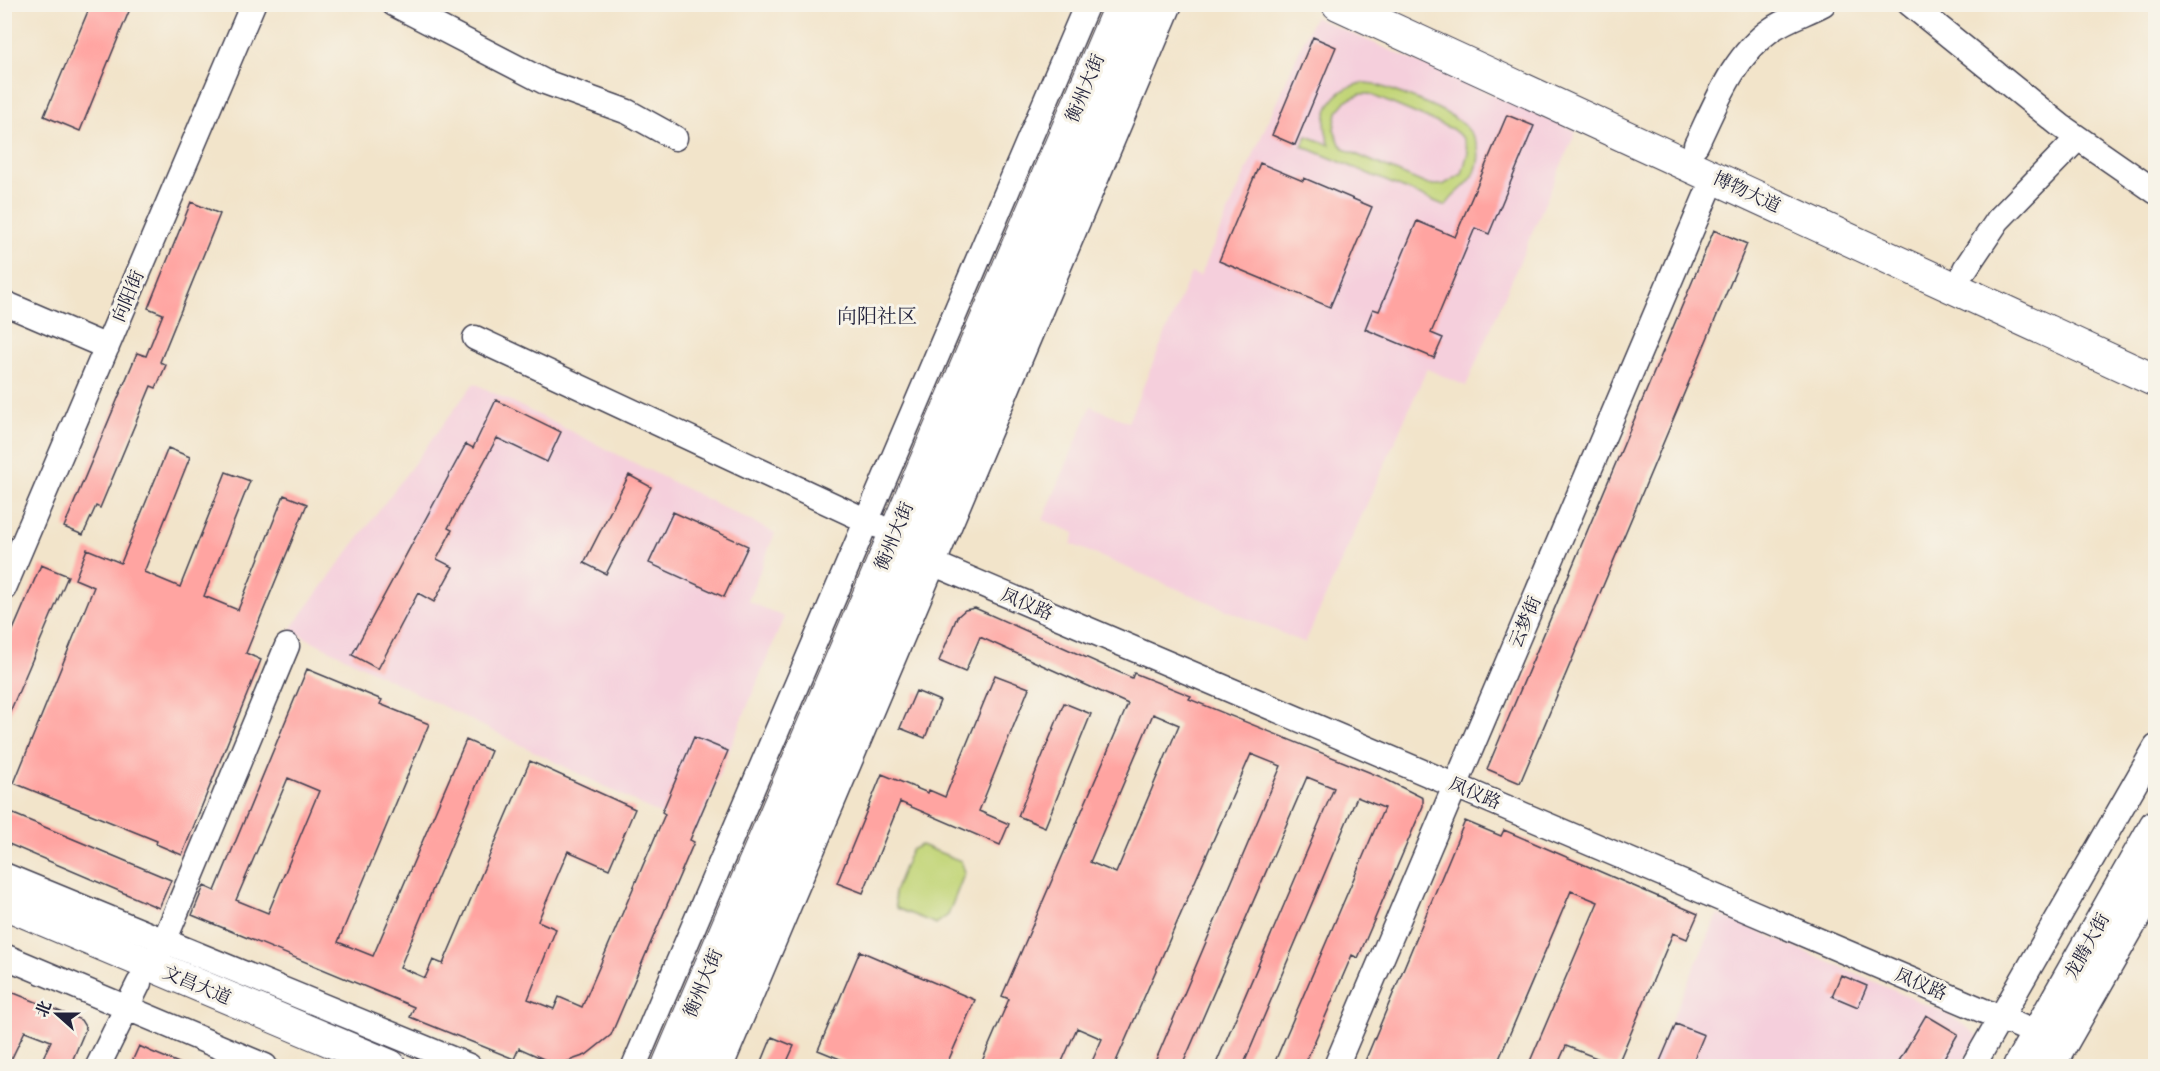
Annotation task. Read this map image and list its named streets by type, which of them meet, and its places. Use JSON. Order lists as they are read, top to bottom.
{
  "streets": {
    "highway": ["龙腾大街"],
    "main road": ["衡州大街", "博物大道", "文昌大道"],
    "street": ["向阳街", "凤仪路", "云梦街"]
  },
  "crossings": [
    ["衡州大街", "凤仪路"],
    ["博物大道", "云梦街"],
    ["凤仪路", "云梦街"],
    ["凤仪路", "龙腾大街"]
  ],
  "districts": ["向阳社区"],
  "north": "left"
}
